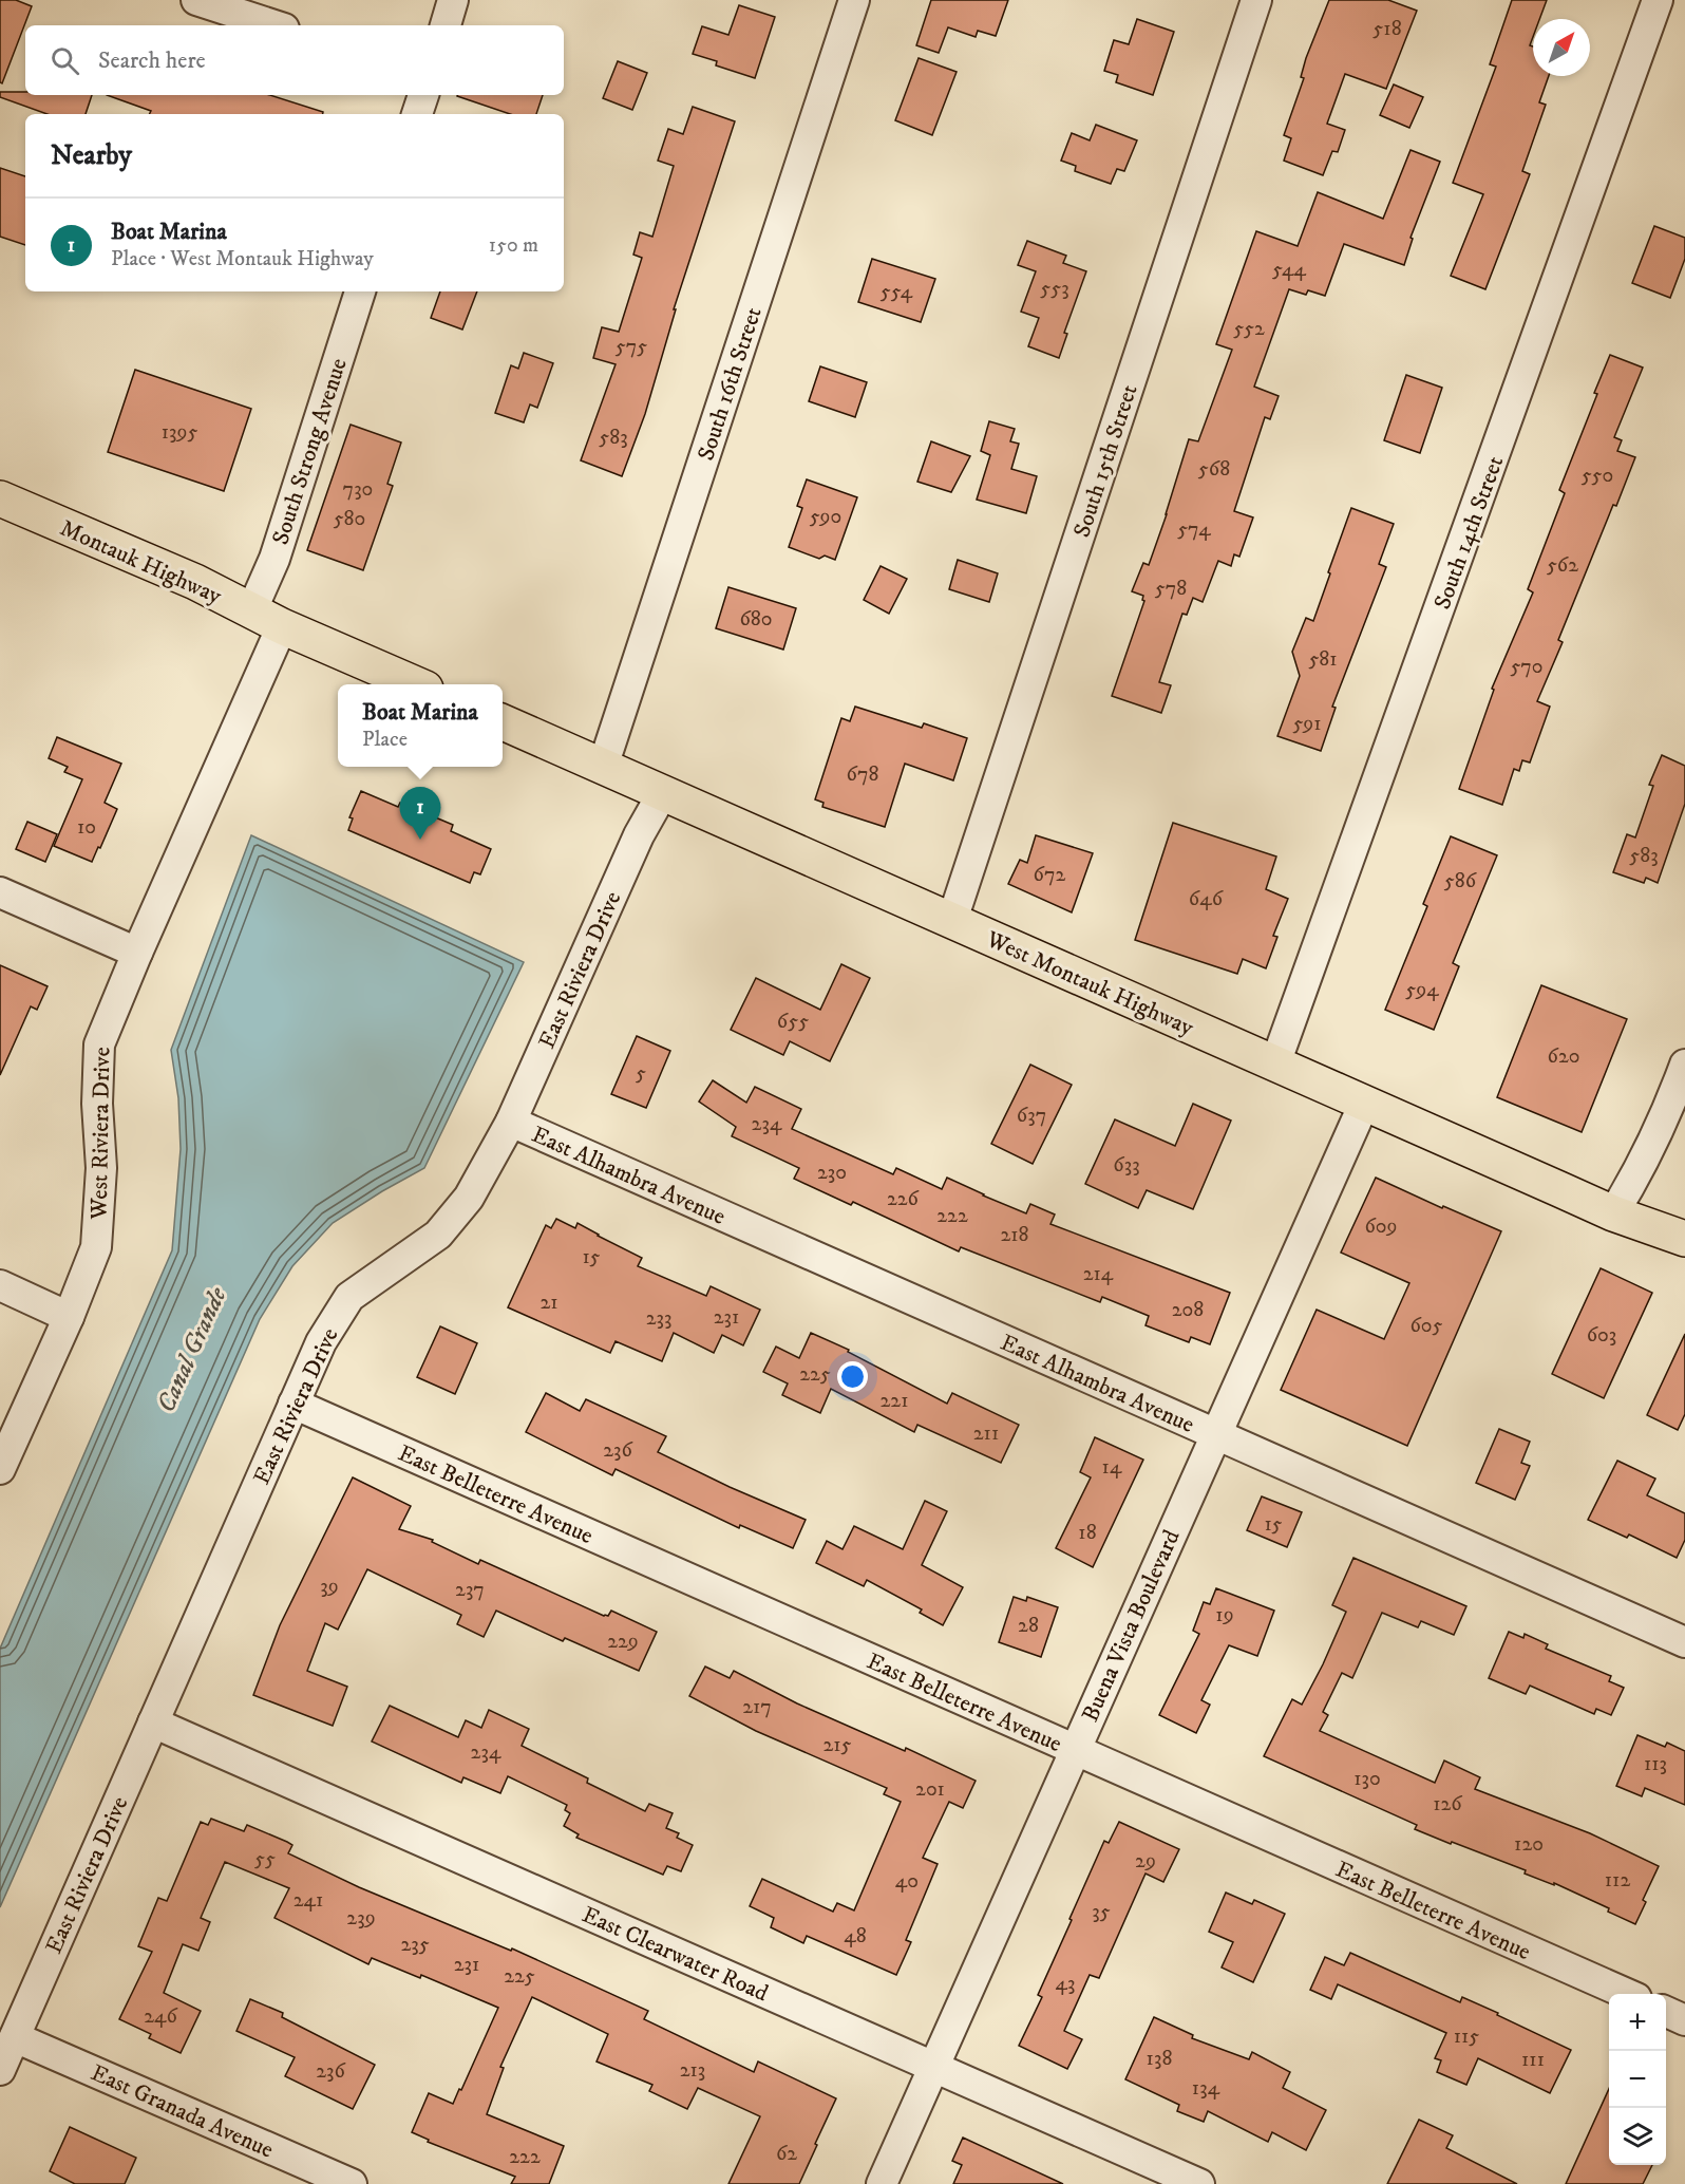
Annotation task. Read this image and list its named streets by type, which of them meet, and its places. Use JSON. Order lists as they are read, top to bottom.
{
  "streets": {
    "main road": ["Montauk Highway", "West Montauk Highway"],
    "street": [
      "South 16th Street",
      "South Strong Avenue",
      "South 15th Street",
      "South 14th Street",
      "East Riviera Drive",
      "West Riviera Drive",
      "East Alhambra Avenue",
      "East Belleterre Avenue",
      "Buena Vista Boulevard",
      "East Clearwater Road",
      "East Granada Avenue"
    ]
  },
  "crossings": [
    ["South 16th Street", "West Montauk Highway"],
    ["South Strong Avenue", "Montauk Highway"],
    ["South 15th Street", "West Montauk Highway"],
    ["South 14th Street", "West Montauk Highway"],
    ["Montauk Highway", "West Riviera Drive"],
    ["East Riviera Drive", "West Montauk Highway"],
    ["East Riviera Drive", "East Alhambra Avenue"],
    ["East Riviera Drive", "East Belleterre Avenue"],
    ["East Riviera Drive", "East Clearwater Road"],
    ["East Riviera Drive", "East Granada Avenue"],
    ["West Montauk Highway", "Buena Vista Boulevard"],
    ["East Alhambra Avenue", "Buena Vista Boulevard"],
    ["East Belleterre Avenue", "Buena Vista Boulevard"],
    ["Buena Vista Boulevard", "East Clearwater Road"]
  ],
  "water": ["Canal Grande"],
  "house_numbers": [
    "518",
    "544",
    "553",
    "554",
    "552",
    "575",
    "1395",
    "583",
    "568",
    "550",
    "730",
    "590",
    "580",
    "574",
    "562",
    "578",
    "680",
    "581",
    "570",
    "591",
    "678",
    "10",
    "583",
    "672",
    "586",
    "646",
    "594",
    "655",
    "620",
    "5",
    "637",
    "234",
    "633",
    "230",
    "226",
    "222",
    "609",
    "218",
    "15",
    "214",
    "21",
    "208",
    "231",
    "233",
    "605",
    "603",
    "225",
    "221",
    "211",
    "236",
    "14",
    "15",
    "18",
    "39",
    "237",
    "19",
    "28",
    "229",
    "217",
    "215",
    "234",
    "113",
    "130",
    "201",
    "126",
    "120",
    "55",
    "29",
    "112",
    "40",
    "241",
    "35",
    "239",
    "48",
    "235",
    "231",
    "225",
    "43",
    "246",
    "115",
    "138",
    "111",
    "213",
    "236",
    "134",
    "62",
    "222"
  ],
  "north": "top right",
  "page": {
    "search": "Search here",
    "heading": "Nearby",
    "list": [
      {
        "mark": "1",
        "name": "Boat Marina",
        "note": "Place · West Montauk Highway",
        "value": "150 m"
      }
    ],
    "popup": ["Boat Marina", "Place"],
    "pins": "1",
    "map_buttons": ["+", "−"]
  }
}
